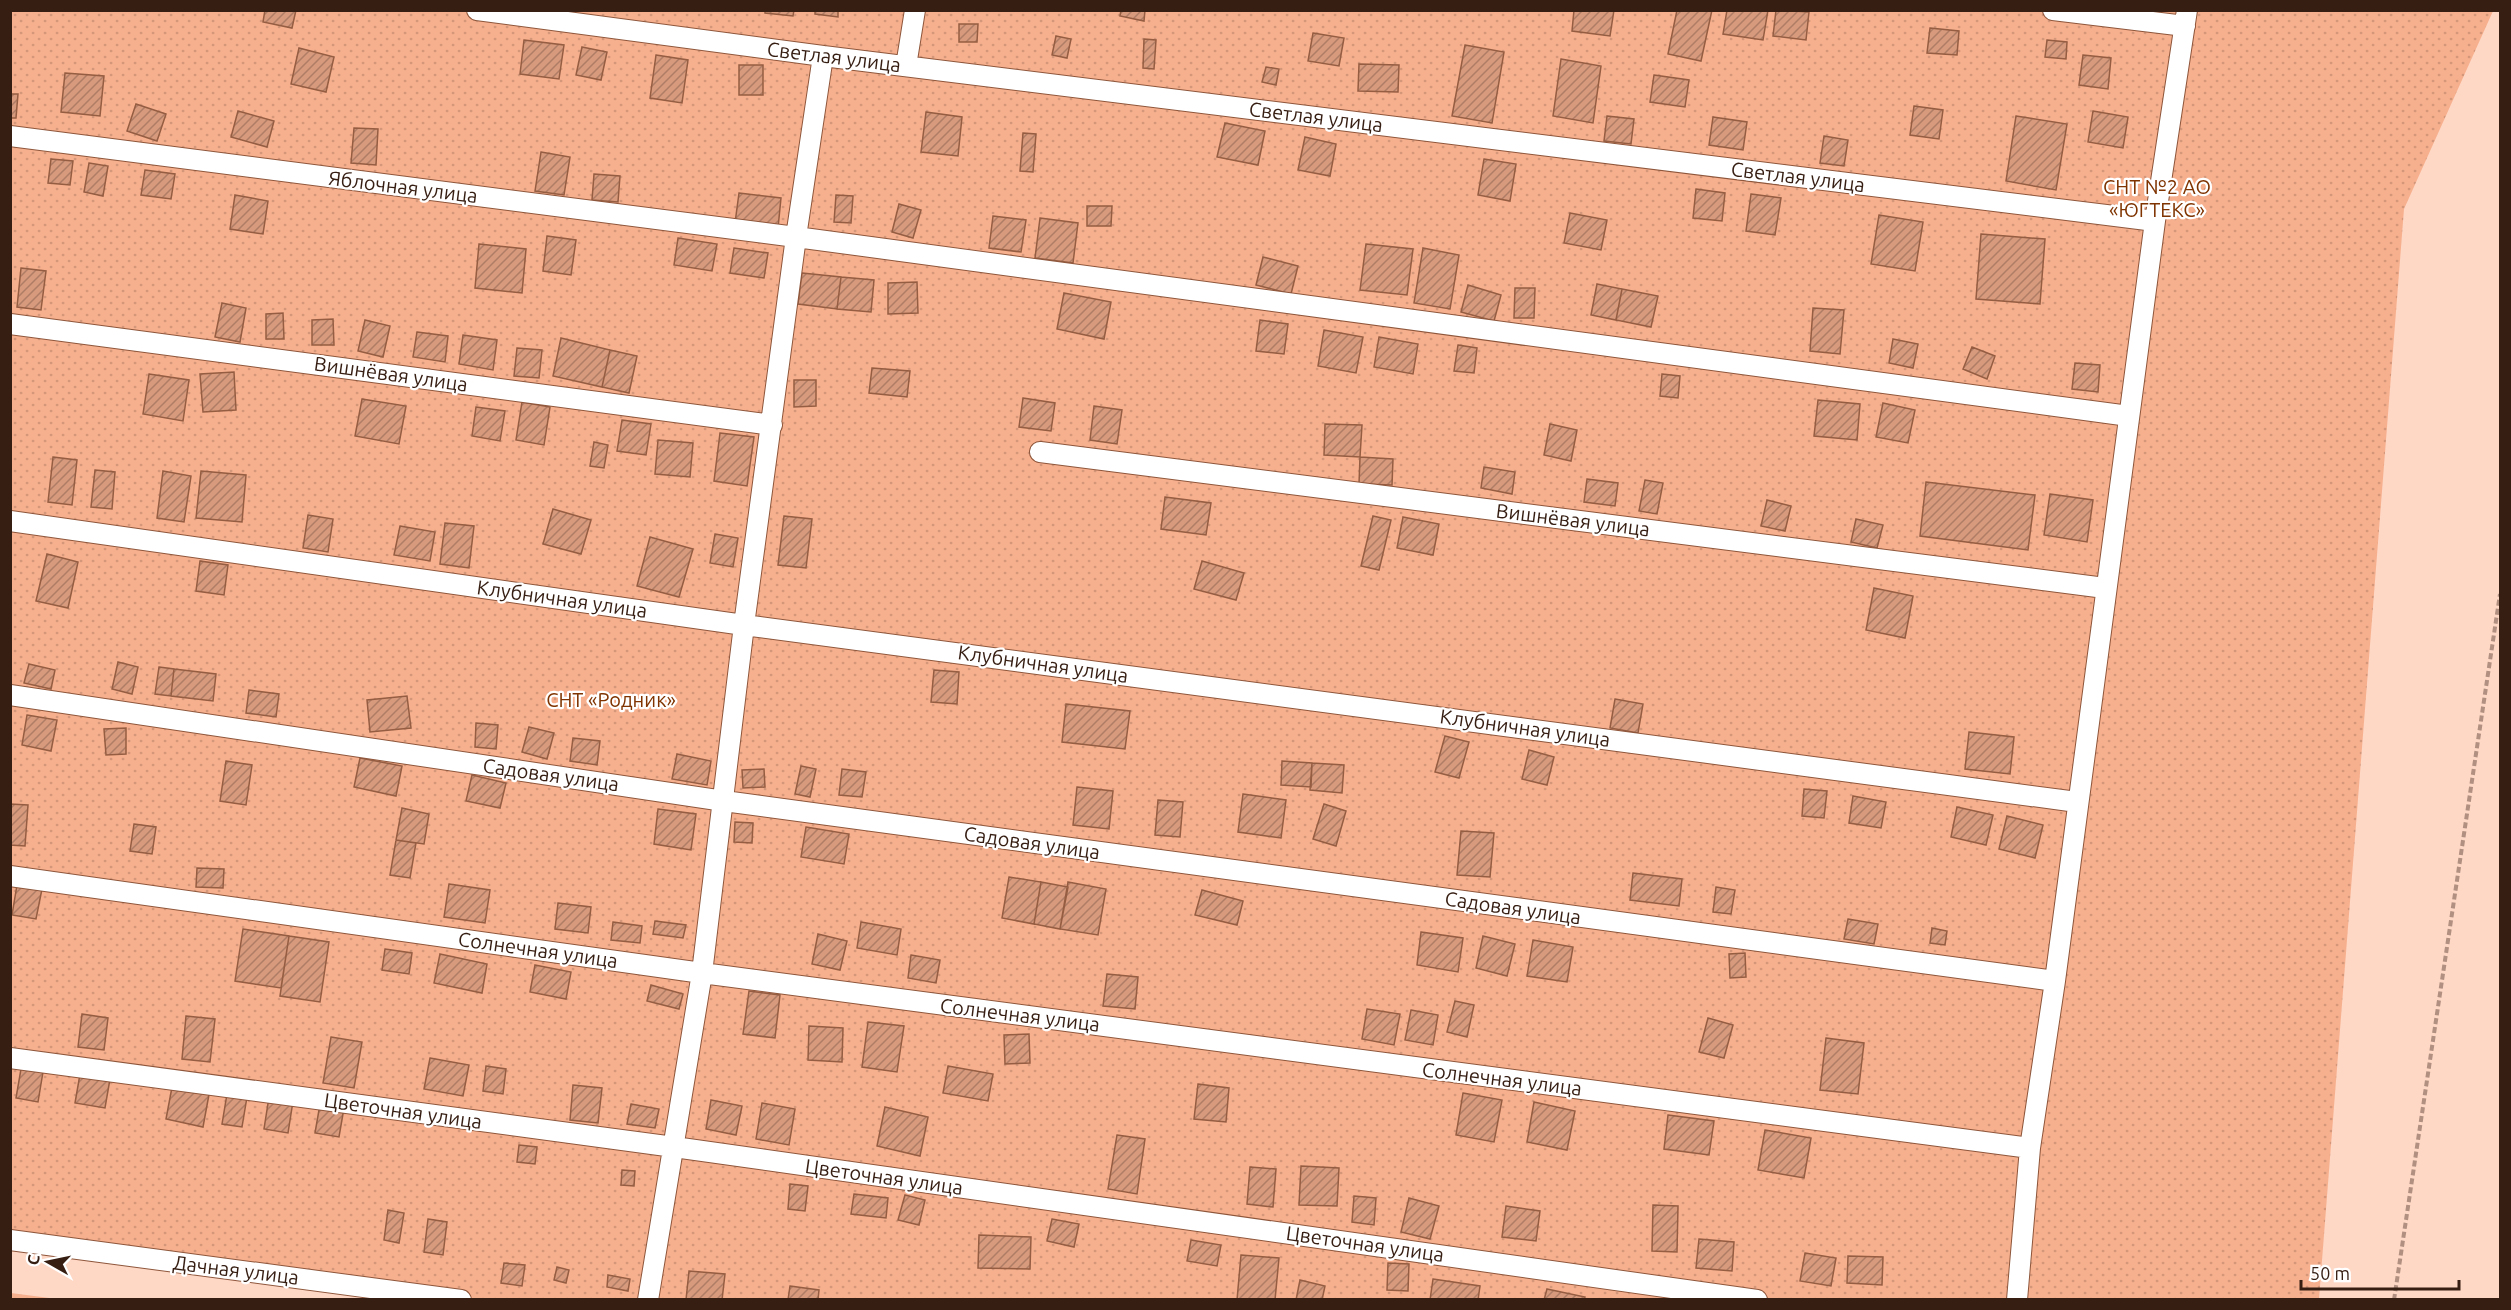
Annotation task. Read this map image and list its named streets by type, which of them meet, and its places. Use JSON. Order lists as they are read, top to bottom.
{
  "streets": {
    "street": [
      "Светлая улица",
      "Яблочная улица",
      "Вишнёвая улица",
      "Клубничная улица",
      "Садовая улица",
      "Солнечная улица",
      "Цветочная улица",
      "Дачная улица"
    ]
  },
  "parks": ["СНТ №2 АО «ЮГТЕКС»", "СНТ «Родник»"],
  "scale_bar": "50 m",
  "north": "left"
}
